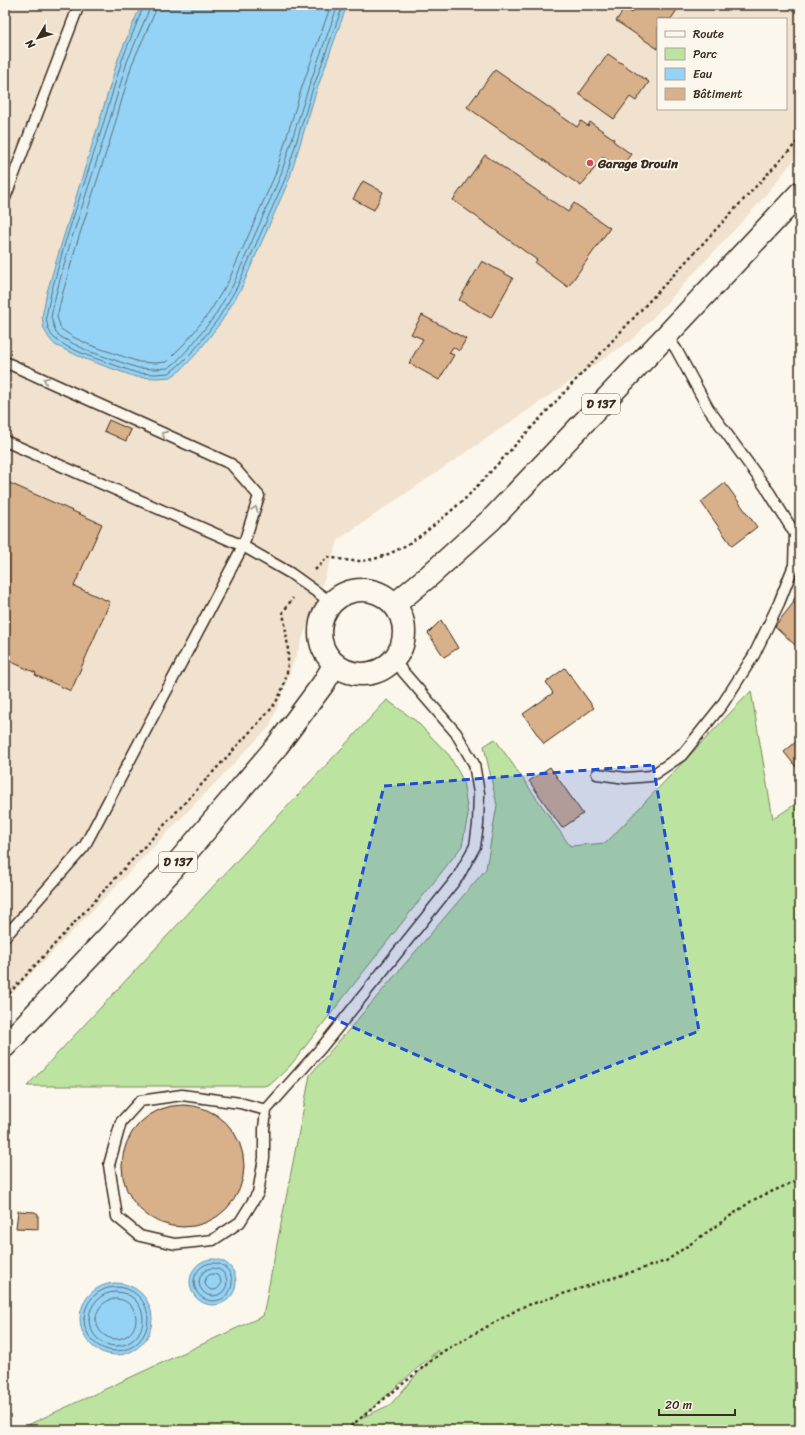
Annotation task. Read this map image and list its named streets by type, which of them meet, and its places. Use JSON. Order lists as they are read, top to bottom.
{
  "streets": {
    "main road": ["D 137"]
  },
  "places": ["Garage Drouin"],
  "legend": [
    "Route",
    "Parc",
    "Eau",
    "Bâtiment"
  ],
  "scale_bar": "20 m",
  "north": "bottom left"
}
